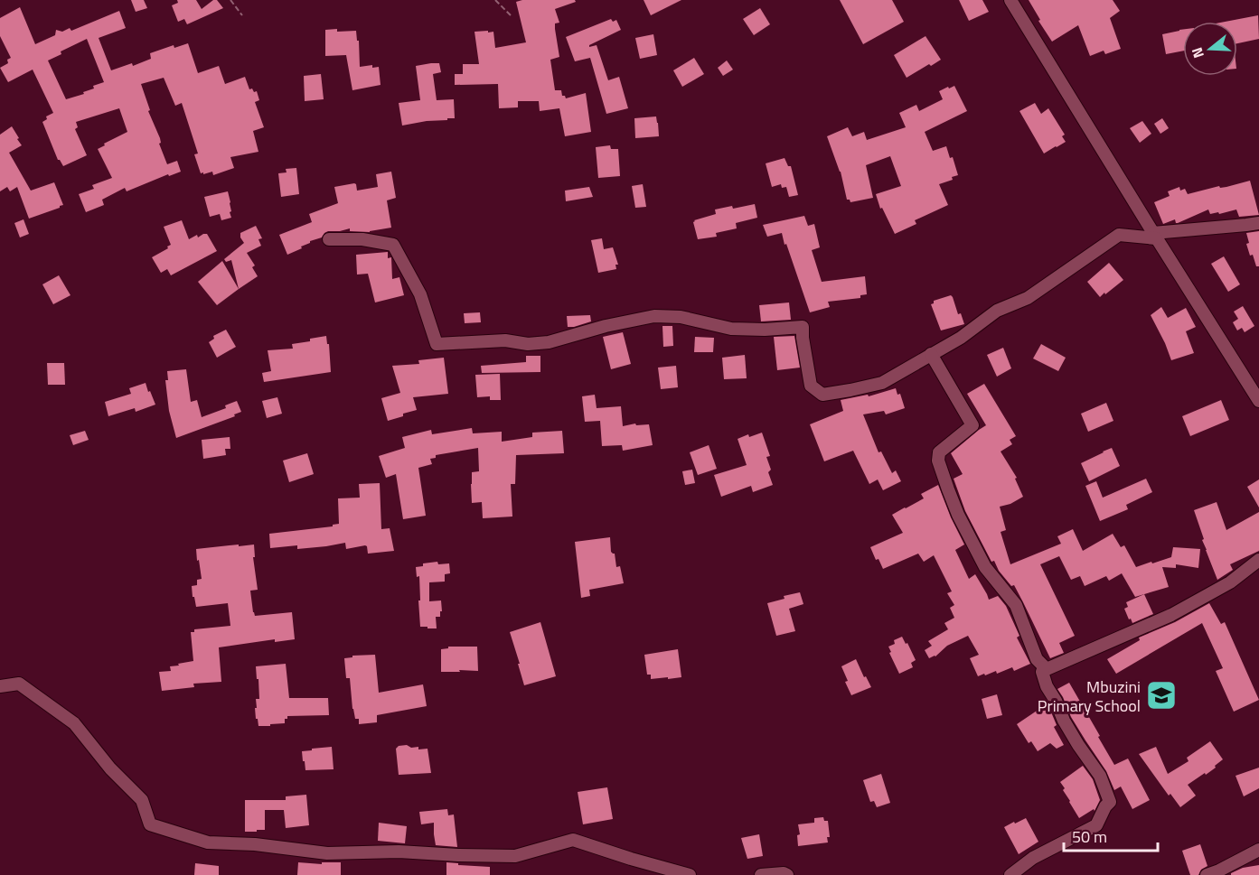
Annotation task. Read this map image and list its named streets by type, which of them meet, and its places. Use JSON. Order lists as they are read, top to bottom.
{
  "places": {
    "school or university": ["Mbuzini Primary School"]
  },
  "scale_bar": "50 m",
  "north": "left"
}
